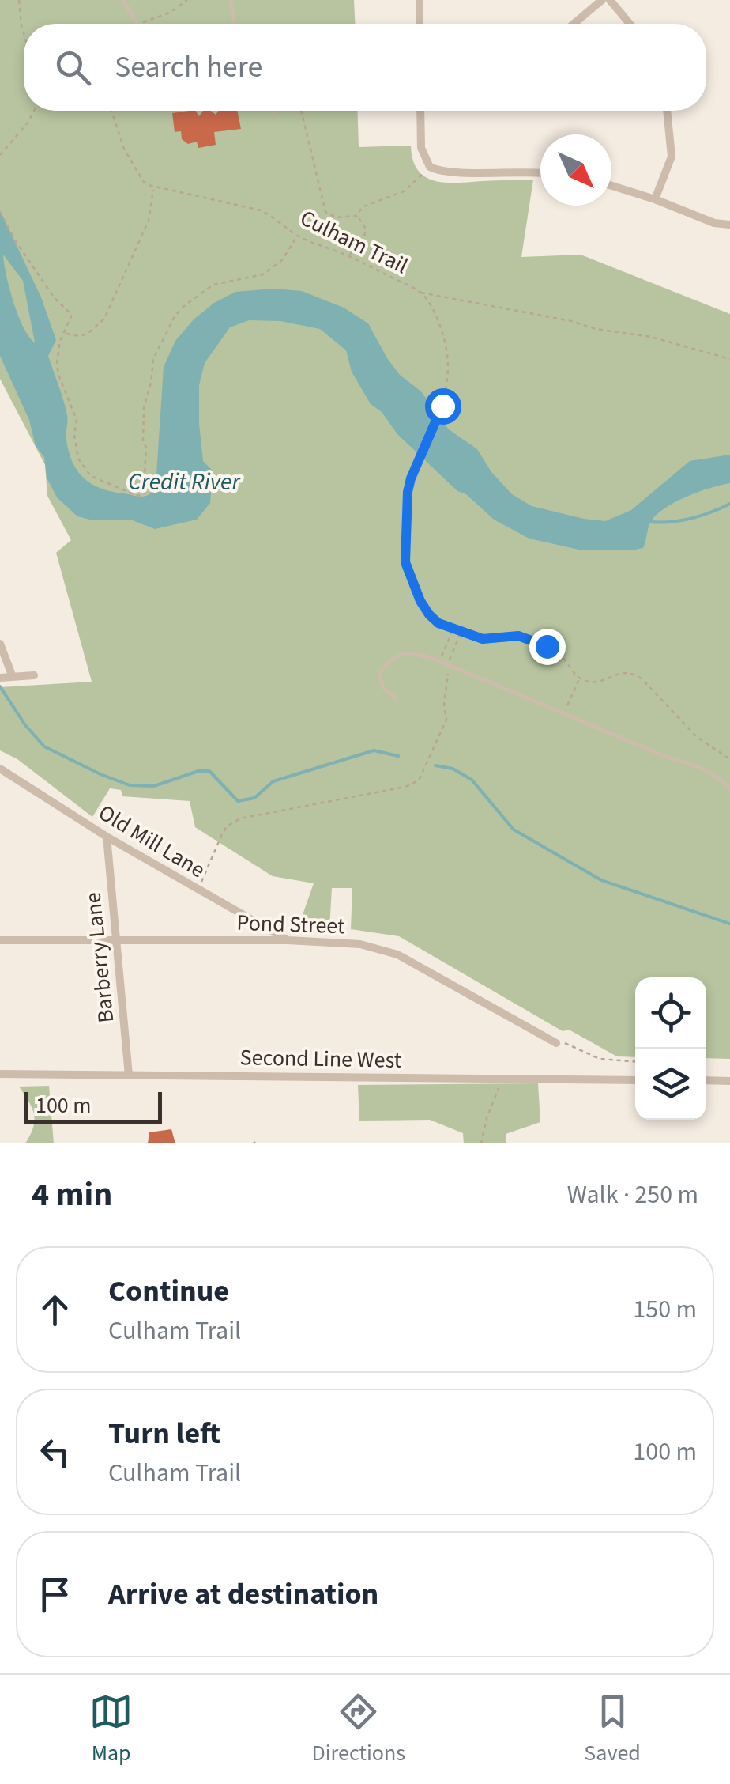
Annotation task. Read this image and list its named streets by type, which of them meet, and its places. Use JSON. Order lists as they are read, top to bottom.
{
  "streets": {
    "street": [
      "Old Mill Lane",
      "Pond Street",
      "Barberry Lane",
      "Second Line West"
    ],
    "path": ["Culham Trail"]
  },
  "crossings": [
    ["Old Mill Lane", "Pond Street"],
    ["Old Mill Lane", "Barberry Lane"],
    ["Pond Street", "Barberry Lane"],
    ["Barberry Lane", "Second Line West"]
  ],
  "water": ["Credit River"],
  "scale_bar": "100 m",
  "north": "bottom right",
  "page": {
    "search": "Search here",
    "scale": "100 m",
    "heading": ["4 min", "Walk · 250 m"],
    "list": [
      ["Continue", "Culham Trail", "150 m"],
      ["Turn left", "Culham Trail", "100 m"],
      "Arrive at destination"
    ],
    "nav": ["Map", "Directions", "Saved"]
  }
}
